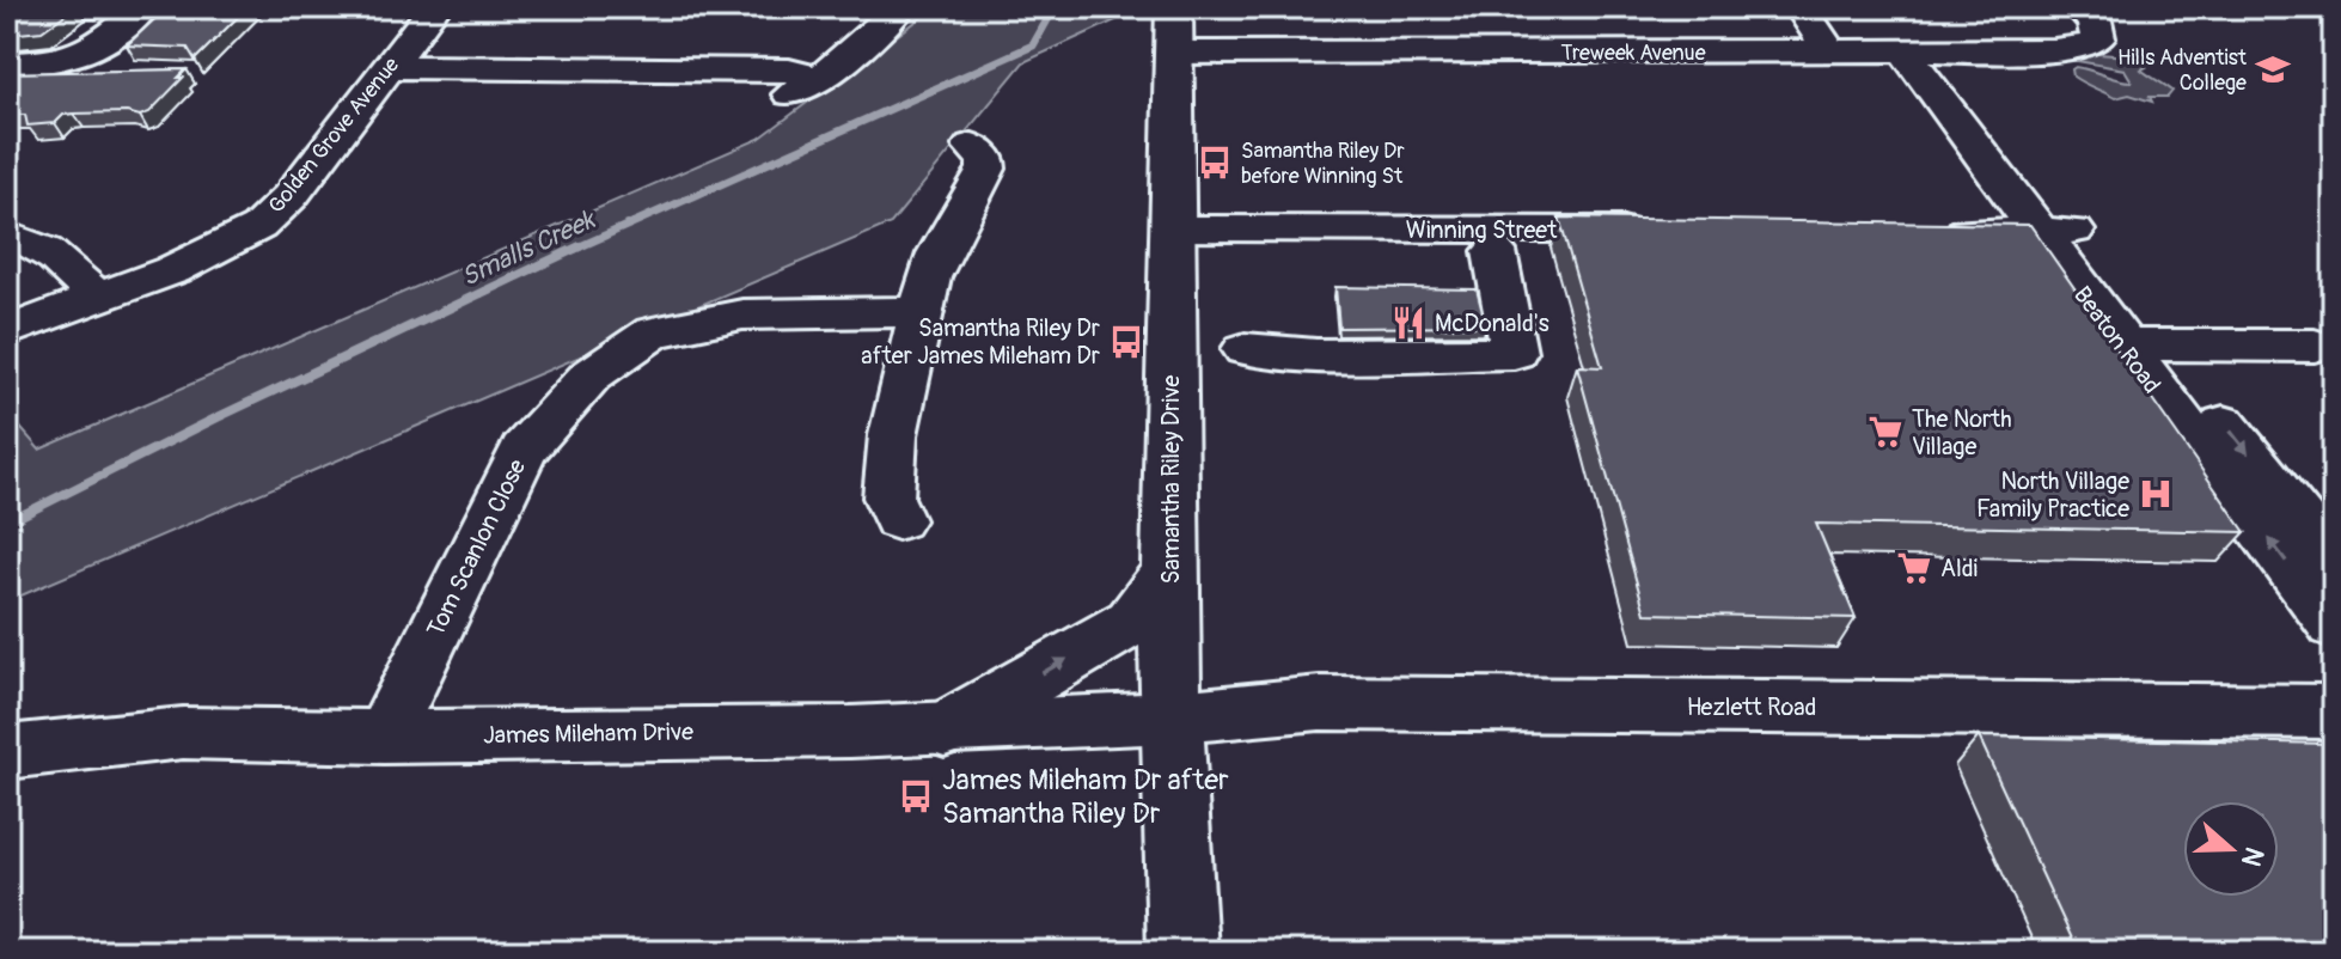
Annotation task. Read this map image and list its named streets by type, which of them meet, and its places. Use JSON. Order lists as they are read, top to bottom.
{
  "streets": {
    "main road": ["Samantha Riley Drive", "Hezlett Road"],
    "street": [
      "Treweek Avenue",
      "Golden Grove Avenue",
      "Winning Street",
      "Beaton Road",
      "Tom Scanlon Close",
      "James Mileham Drive"
    ]
  },
  "crossings": [
    ["Treweek Avenue", "Beaton Road"],
    ["Treweek Avenue", "Samantha Riley Drive"],
    ["Winning Street", "Samantha Riley Drive"],
    ["Samantha Riley Drive", "Hezlett Road"],
    ["Samantha Riley Drive", "James Mileham Drive"],
    ["Tom Scanlon Close", "James Mileham Drive"],
    ["Hezlett Road", "James Mileham Drive"]
  ],
  "water": ["Smalls Creek"],
  "places": {
    "school or university": ["Hills Adventist College"],
    "bus stop": ["Samantha Riley Dr before Winning St", "Samantha Riley Dr after James Mileham Dr", "James Mileham Dr after Samantha Riley Dr"],
    "restaurant": ["McDonald's"],
    "supermarket": ["The North Village", "Aldi"],
    "hospital": ["North Village Family Practice"]
  },
  "north": "right"
}
